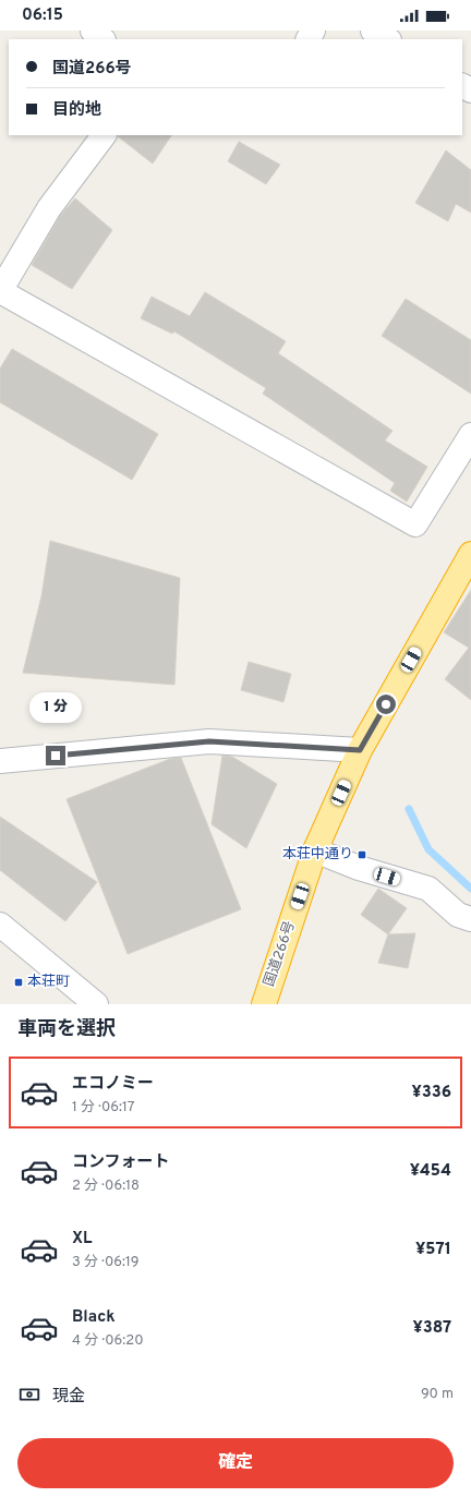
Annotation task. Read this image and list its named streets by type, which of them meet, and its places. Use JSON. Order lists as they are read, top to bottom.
{
  "streets": {
    "highway": ["国道266号"]
  },
  "places": {
    "transit": ["本荘中通り", "本荘町"]
  },
  "page": {
    "status": "06:15",
    "banner": ["国道266号", "目的地"],
    "bubble": "1 分",
    "heading": "車両を選択",
    "list": [
      {
        "name": "エコノミー",
        "note": "1 分 · 06:17",
        "value": "¥336"
      },
      {
        "name": "コンフォート",
        "note": "2 分 · 06:18",
        "value": "¥454"
      },
      {
        "name": "XL",
        "note": "3 分 · 06:19",
        "value": "¥571"
      },
      {
        "name": "Black",
        "note": "4 分 · 06:20",
        "value": "¥387"
      }
    ],
    "pay": ["現金", "90 m"],
    "buttons": "確定"
  }
}
